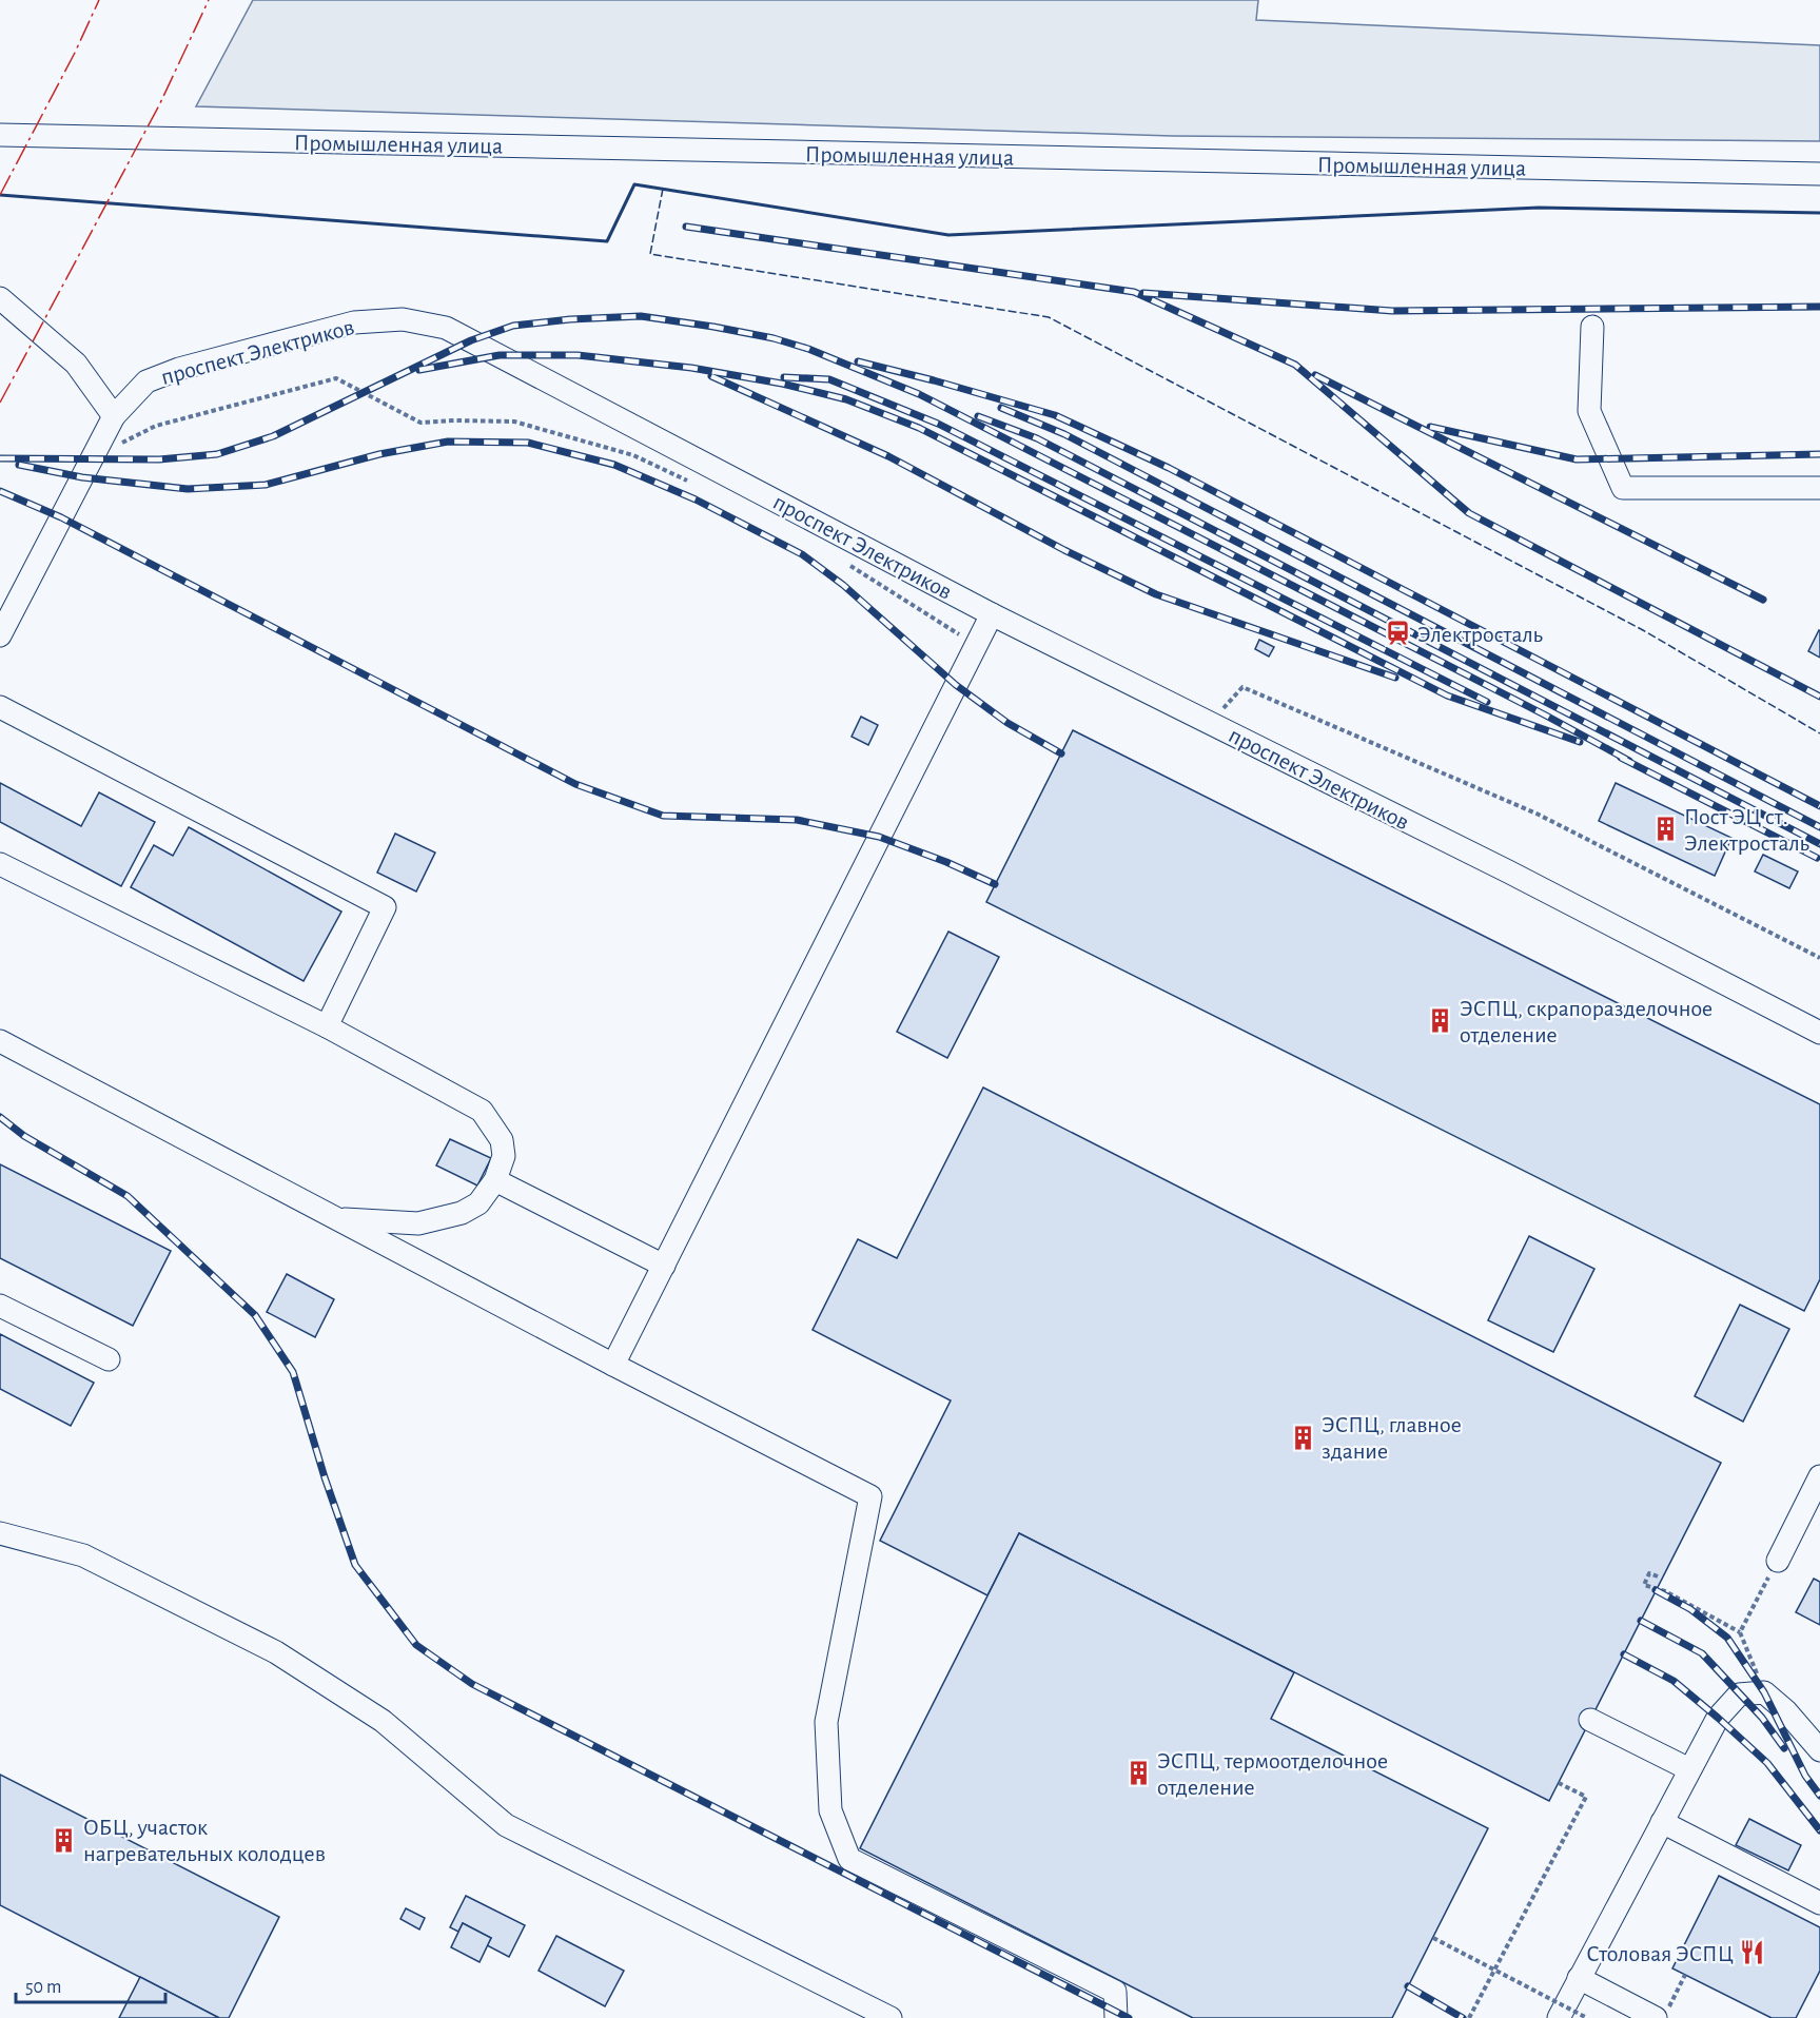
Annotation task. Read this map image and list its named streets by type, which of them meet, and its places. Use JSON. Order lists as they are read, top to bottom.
{
  "streets": {
    "street": ["Промышленная улица", "проспект Электриков"]
  },
  "places": {
    "station": ["Электросталь"],
    "building": [
      "Пост ЭЦ ст. Электросталь",
      "ЭСПЦ, скрапоразделочное отделение",
      "ЭСПЦ, главное здание",
      "ЭСПЦ, термоотделочное отделение",
      "ОБЦ, участок нагревательных колодцев"
    ],
    "restaurant": ["Столовая ЭСПЦ"]
  },
  "scale_bar": "50 m"
}
